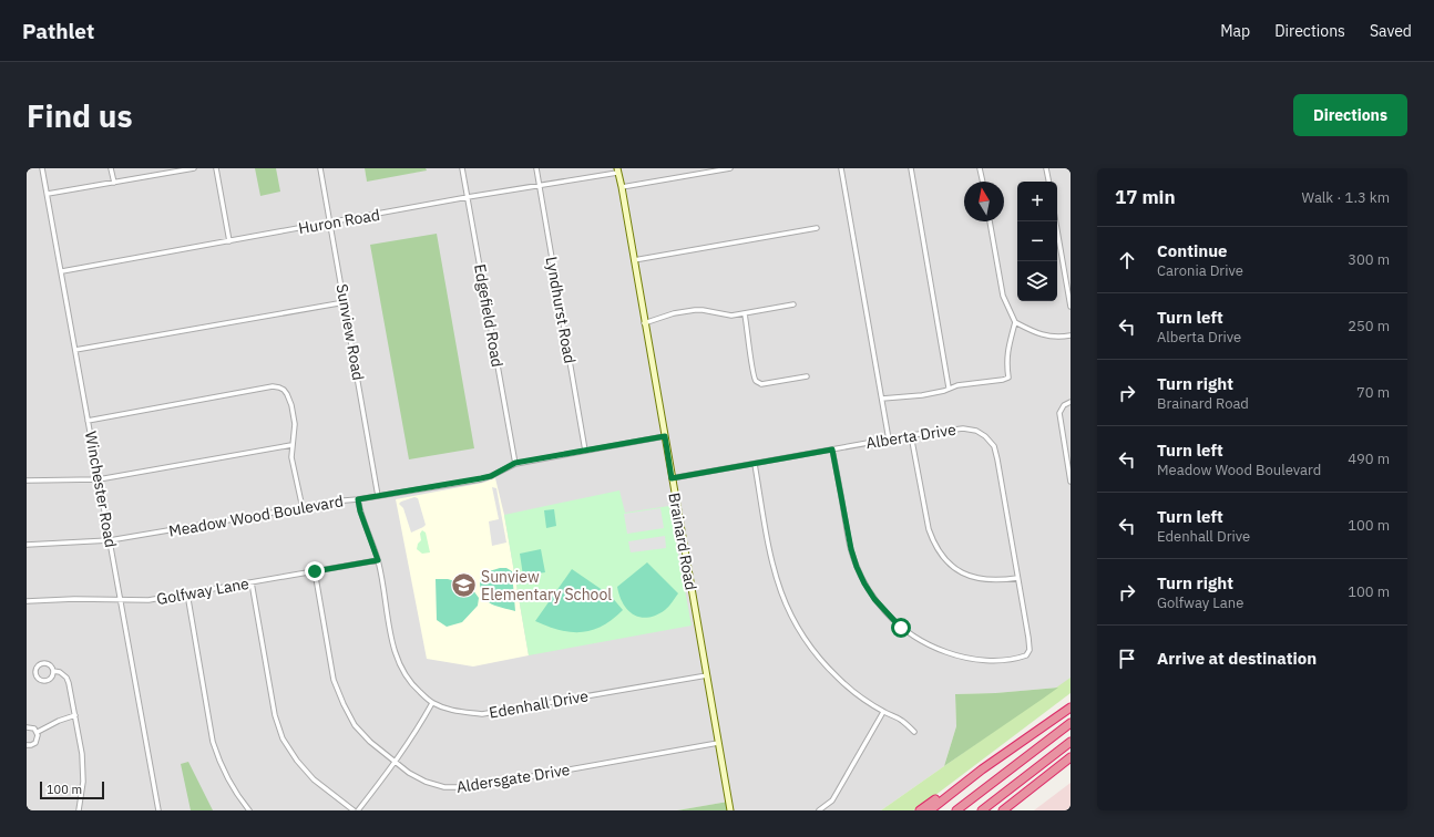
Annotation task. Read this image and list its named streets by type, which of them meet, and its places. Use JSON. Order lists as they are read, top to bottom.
{
  "streets": {
    "main road": ["Brainard Road"],
    "street": [
      "Huron Road",
      "Lyndhurst Road",
      "Edgefield Road",
      "Sunview Road",
      "Alberta Drive",
      "Winchester Road",
      "Meadow Wood Boulevard",
      "Golfway Lane",
      "Edenhall Drive",
      "Aldersgate Drive"
    ]
  },
  "crossings": [
    ["Huron Road", "Lyndhurst Road"],
    ["Huron Road", "Edgefield Road"],
    ["Huron Road", "Sunview Road"],
    ["Huron Road", "Winchester Road"],
    ["Huron Road", "Brainard Road"],
    ["Lyndhurst Road", "Meadow Wood Boulevard"],
    ["Edgefield Road", "Meadow Wood Boulevard"],
    ["Sunview Road", "Meadow Wood Boulevard"],
    ["Alberta Drive", "Brainard Road"],
    ["Winchester Road", "Meadow Wood Boulevard"],
    ["Winchester Road", "Golfway Lane"],
    ["Meadow Wood Boulevard", "Brainard Road"],
    ["Meadow Wood Boulevard", "Edenhall Drive"],
    ["Brainard Road", "Edenhall Drive"],
    ["Brainard Road", "Aldersgate Drive"],
    ["Golfway Lane", "Edenhall Drive"],
    ["Golfway Lane", "Aldersgate Drive"]
  ],
  "places": {
    "school or university": ["Sunview Elementary School"]
  },
  "scale_bar": "100 m",
  "north": "top",
  "page": {
    "header": "Pathlet",
    "nav": ["Map", "Directions", "Saved"],
    "buttons": "Directions",
    "title": "Find us",
    "heading": ["17 min", "Walk · 1.3 km"],
    "map_buttons": ["+", "−"],
    "list": [
      ["Continue", "Caronia Drive", "300 m"],
      ["Turn left", "Alberta Drive", "250 m"],
      ["Turn right", "Brainard Road", "70 m"],
      ["Turn left", "Meadow Wood Boulevard", "490 m"],
      ["Turn left", "Edenhall Drive", "100 m"],
      ["Turn right", "Golfway Lane", "100 m"],
      "Arrive at destination"
    ],
    "scale": "100 m"
  }
}
